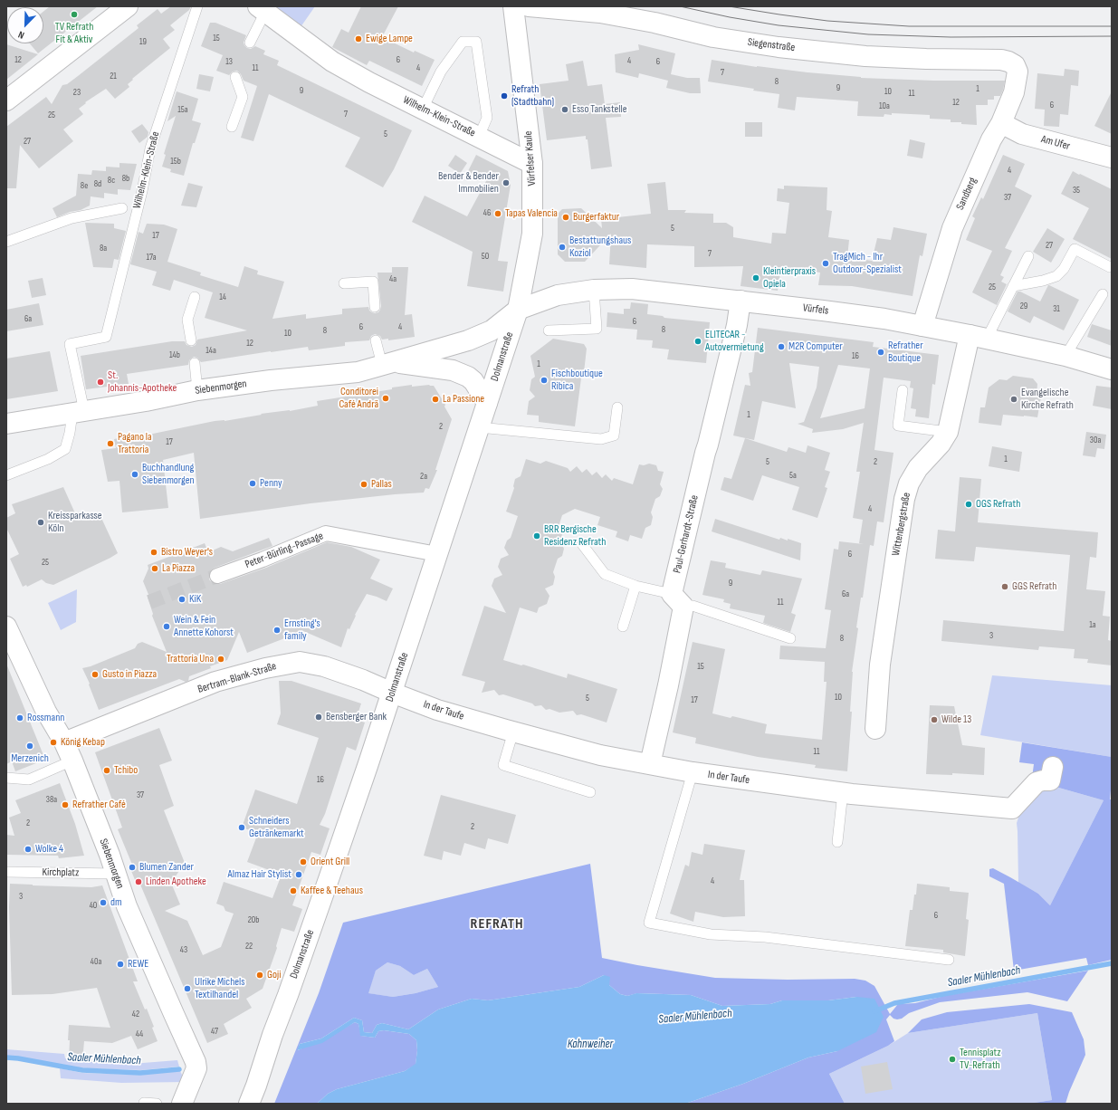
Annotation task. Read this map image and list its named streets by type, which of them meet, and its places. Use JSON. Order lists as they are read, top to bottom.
{
  "streets": {
    "street": [
      "Siegenstraße",
      "Wilhelm-Klein-Straße",
      "Am Ufer",
      "Vürfelser Kaule",
      "Sandberg",
      "Vürfels",
      "Dolmanstraße",
      "Siebenmorgen",
      "Wittenbergstraße",
      "Paul-Gerhardt-Straße",
      "Peter-Bürling-Passage",
      "Bertram-Blank-Straße",
      "In der Taufe"
    ],
    "lane": ["Kirchplatz"]
  },
  "crossings": [
    ["Siegenstraße", "Sandberg"],
    ["Wilhelm-Klein-Straße", "Vürfelser Kaule"],
    ["Wilhelm-Klein-Straße", "Siebenmorgen"],
    ["Am Ufer", "Sandberg"],
    ["Vürfelser Kaule", "Vürfels"],
    ["Vürfelser Kaule", "Dolmanstraße"],
    ["Vürfelser Kaule", "Siebenmorgen"],
    ["Sandberg", "Vürfels"],
    ["Vürfels", "Dolmanstraße"],
    ["Vürfels", "Siebenmorgen"],
    ["Vürfels", "Wittenbergstraße"],
    ["Vürfels", "Paul-Gerhardt-Straße"],
    ["Dolmanstraße", "Siebenmorgen"],
    ["Dolmanstraße", "Peter-Bürling-Passage"],
    ["Dolmanstraße", "Bertram-Blank-Straße"],
    ["Dolmanstraße", "In der Taufe"],
    ["Siebenmorgen", "Bertram-Blank-Straße"],
    ["Siebenmorgen", "Kirchplatz"],
    ["Paul-Gerhardt-Straße", "In der Taufe"],
    ["Bertram-Blank-Straße", "In der Taufe"]
  ],
  "districts": ["REFRATH"],
  "water": ["Saaler Mühlenbach", "Kahnweiher"],
  "places": [
    "TV Refrath Fit & Aktiv",
    "Ewige Lampe",
    "Refrath (Stadtbahn)",
    "Esso Tankstelle",
    "Bender & Bender Immobilien",
    "Tapas Valencia",
    "Burgerfaktur",
    "Bestattungshaus Koziol",
    "TragMich - Ihr Outdoor-Spezialist",
    "Kleintierpraxis Opiela",
    "ELITECAR - Autovermietung",
    "M2R Computer",
    "Refrather Boutique",
    "Fischboutique Ribica",
    "St. Johannis-Apotheke",
    "Conditorei Café Andrä",
    "La Passione",
    "Evangelische Kirche Refrath",
    "Pagano la Trattoria",
    "Buchhandlung Siebenmorgen",
    "Penny",
    "Pallas",
    "OGS Refrath",
    "Kreissparkasse Köln",
    "BRR Bergische Residenz Refrath",
    "Bistro Weyer's",
    "La Piazza",
    "GGS Refrath",
    "KiK",
    "Wein & Fein Annette Kohorst",
    "Ernsting's family",
    "Trattoria Una",
    "Gusto in Piazza",
    "Bensberger Bank",
    "Rossmann",
    "Wilde 13",
    "König Kebap",
    "Merzenich",
    "Tchibo",
    "Refrather Café",
    "Schneiders Getränkemarkt",
    "Wolke 4",
    "Orient Grill",
    "Blumen Zander",
    "Almaz Hair Stylist",
    "Linden Apotheke",
    "Kaffee & Teehaus",
    "dm",
    "REWE",
    "Goji",
    "Ulrike Michels Textilhandel",
    "Tennisplatz TV-Refrath"
  ],
  "house_numbers": [
    "15",
    "19",
    "12",
    "6",
    "4",
    "13",
    "6",
    "11",
    "4",
    "7",
    "21",
    "8",
    "9",
    "1",
    "9",
    "10",
    "23",
    "11",
    "12",
    "6",
    "10a",
    "15a",
    "7",
    "25",
    "5",
    "27",
    "15b",
    "4",
    "8b",
    "8c",
    "8d",
    "8e",
    "35",
    "37",
    "46",
    "5",
    "17",
    "27",
    "8a",
    "7",
    "50",
    "17a",
    "4a",
    "25",
    "14",
    "29",
    "31",
    "6a",
    "6",
    "6",
    "4",
    "8",
    "8",
    "10",
    "12",
    "14a",
    "14b",
    "16",
    "1",
    "1",
    "2",
    "30a",
    "17",
    "1",
    "5",
    "2",
    "5a",
    "2a",
    "4",
    "6",
    "25",
    "9",
    "6a",
    "11",
    "1a",
    "3",
    "8",
    "15",
    "10",
    "5",
    "17",
    "11",
    "16",
    "37",
    "38a",
    "2",
    "2",
    "4",
    "3",
    "40",
    "6",
    "20b",
    "22",
    "43",
    "40a",
    "42",
    "47",
    "44"
  ],
  "north": "bottom left"
}
